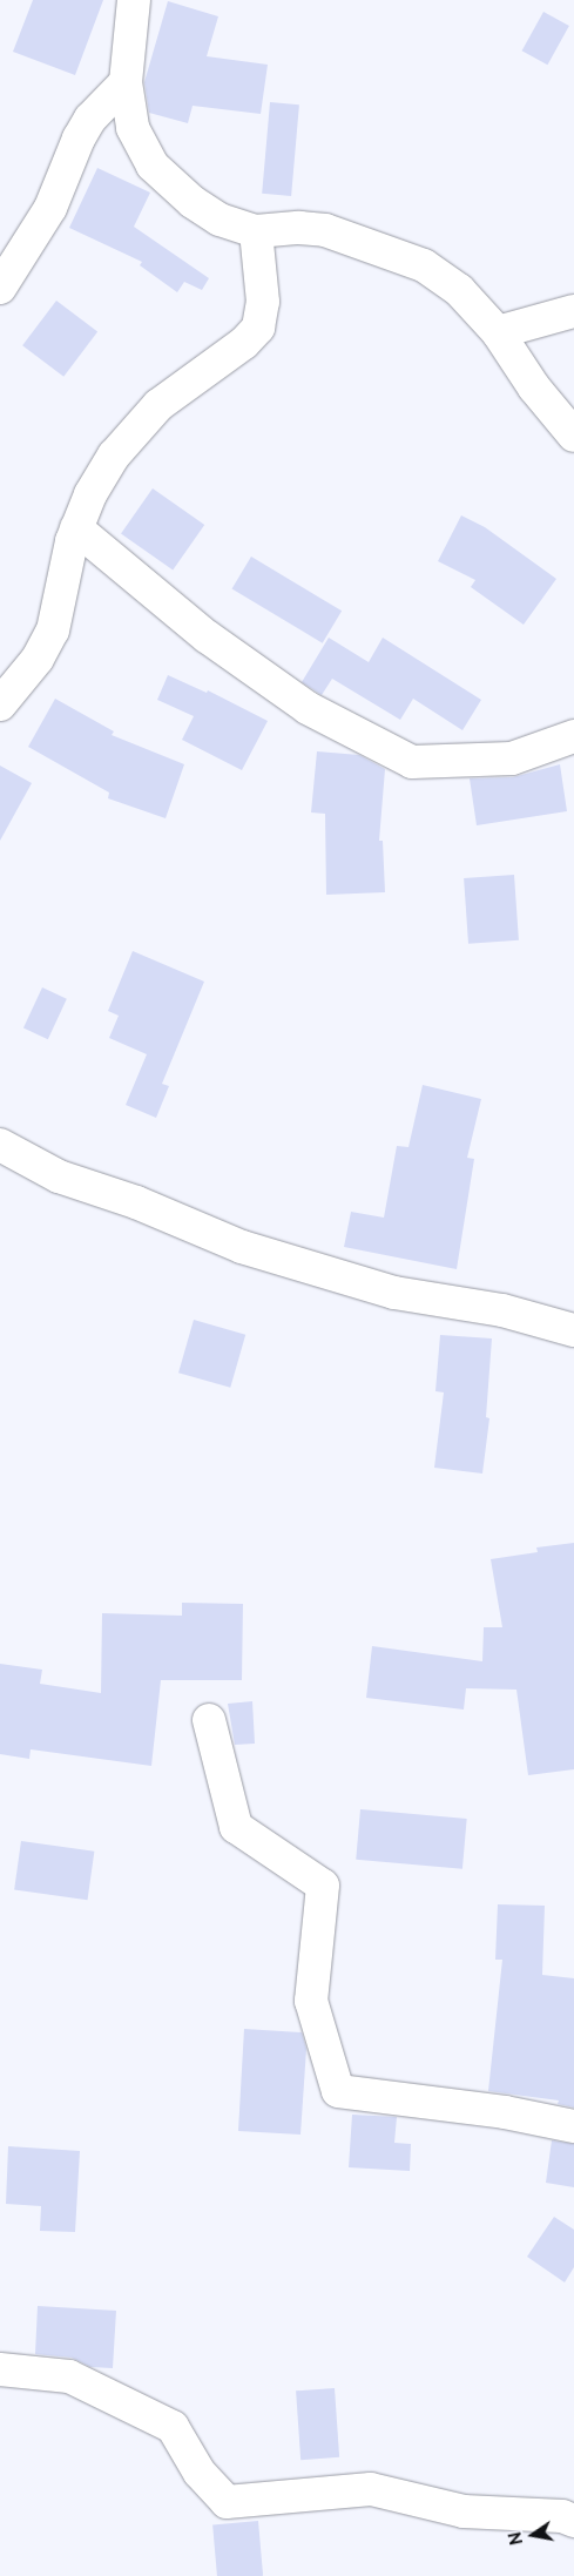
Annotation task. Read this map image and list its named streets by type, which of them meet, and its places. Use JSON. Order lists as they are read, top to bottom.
{
  "north": "left"
}
